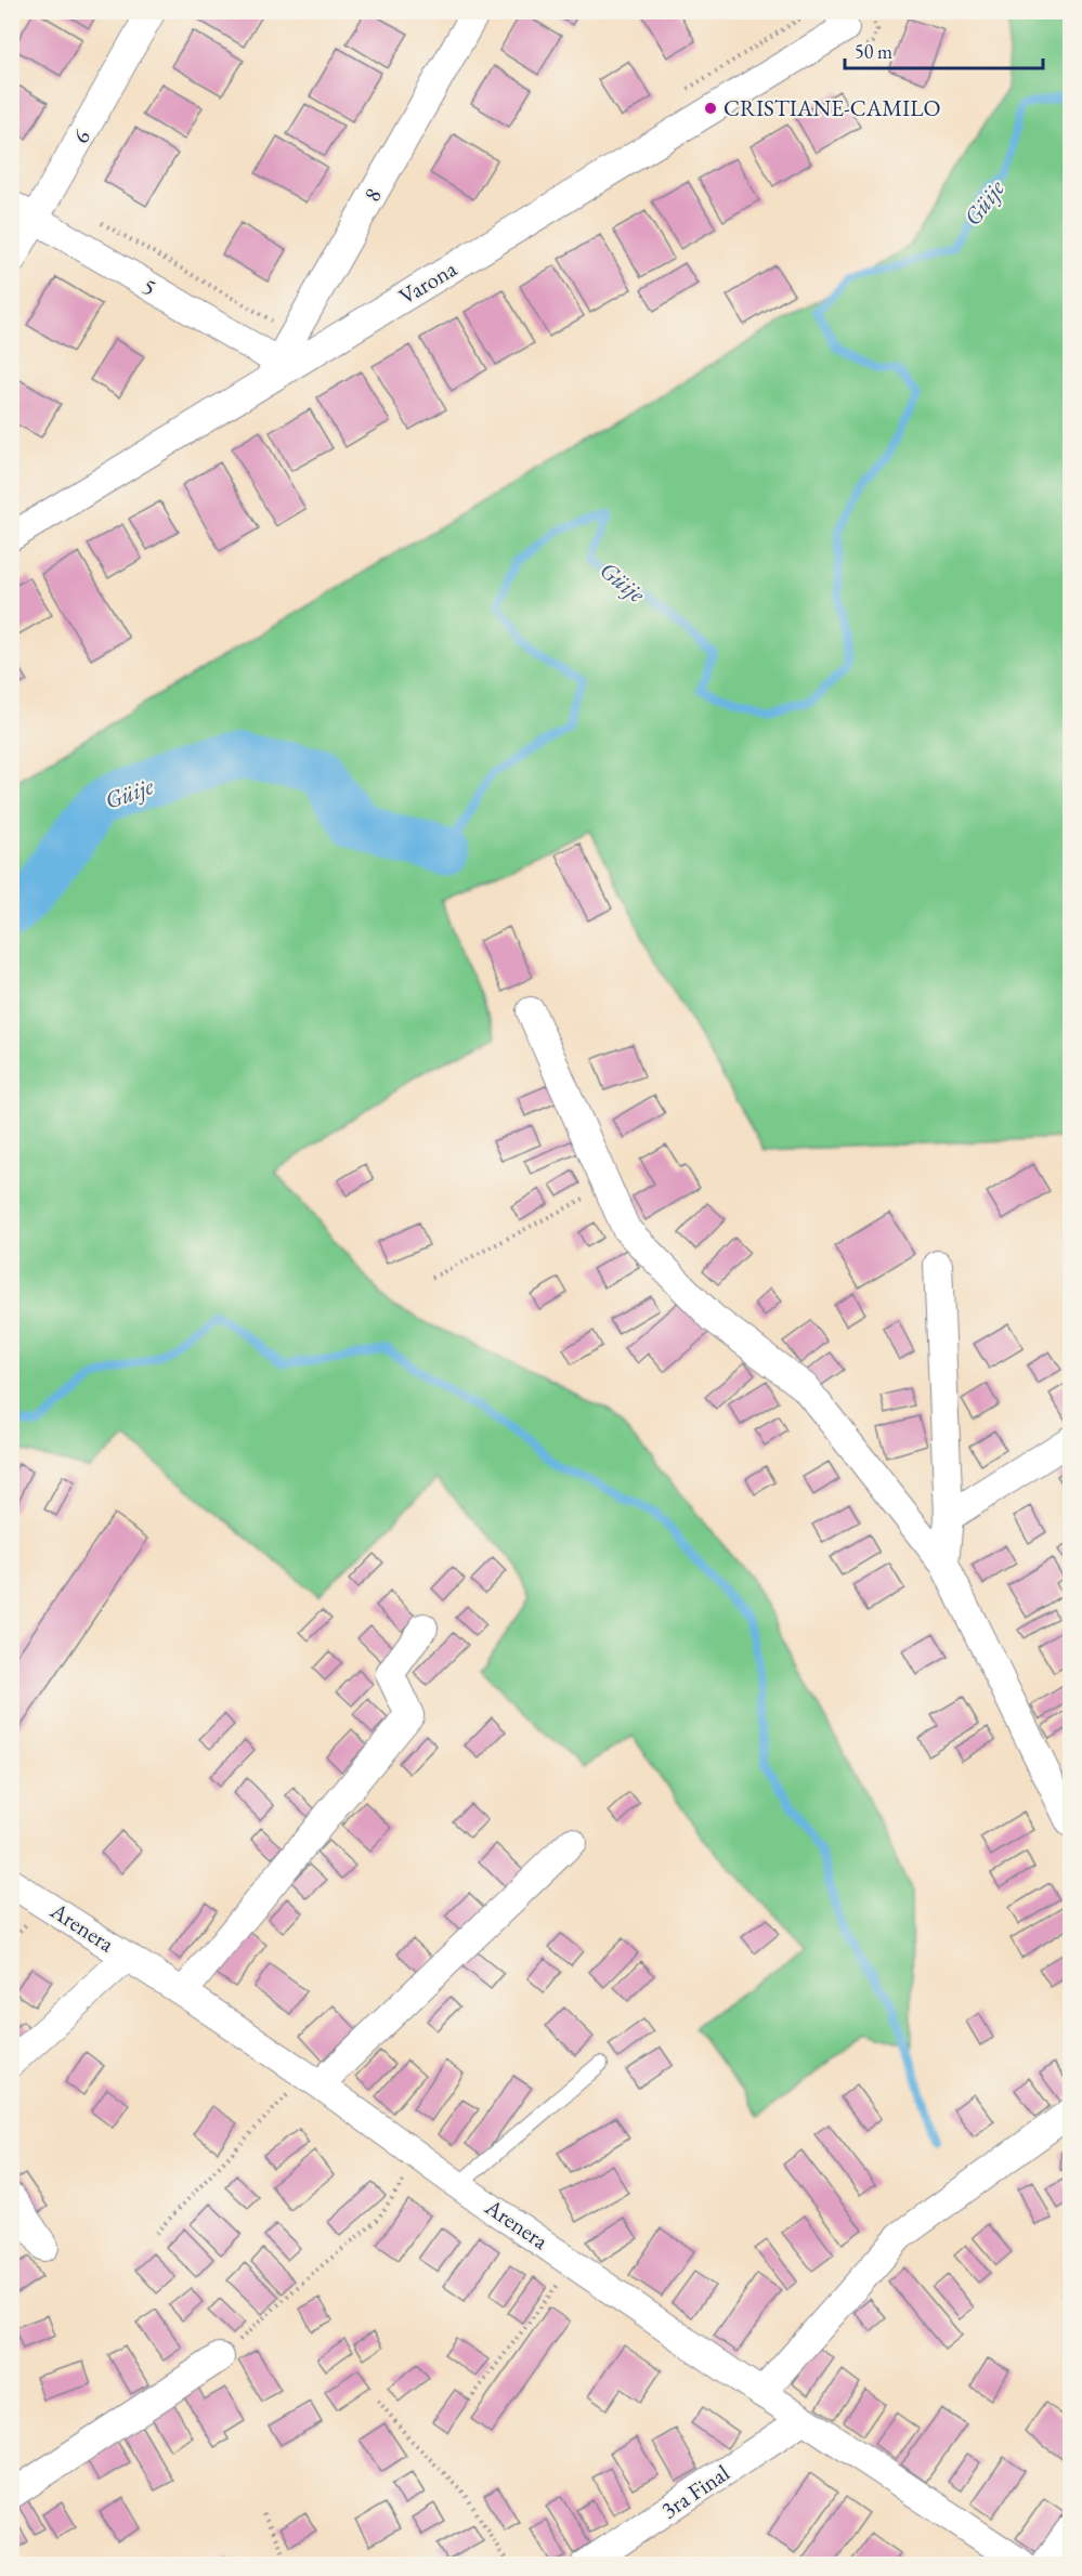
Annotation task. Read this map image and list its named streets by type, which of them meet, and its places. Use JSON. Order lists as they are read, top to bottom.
{
  "streets": {
    "street": [
      "6",
      "8",
      "Varona",
      "5",
      "Arenera",
      "3ra Final"
    ]
  },
  "crossings": [
    ["6", "5"],
    ["8", "Varona"],
    ["8", "5"],
    ["Varona", "5"],
    ["Arenera", "3ra Final"]
  ],
  "water": ["Güije"],
  "places": ["CRISTIANE-CAMILO"],
  "scale_bar": "50 m"
}
